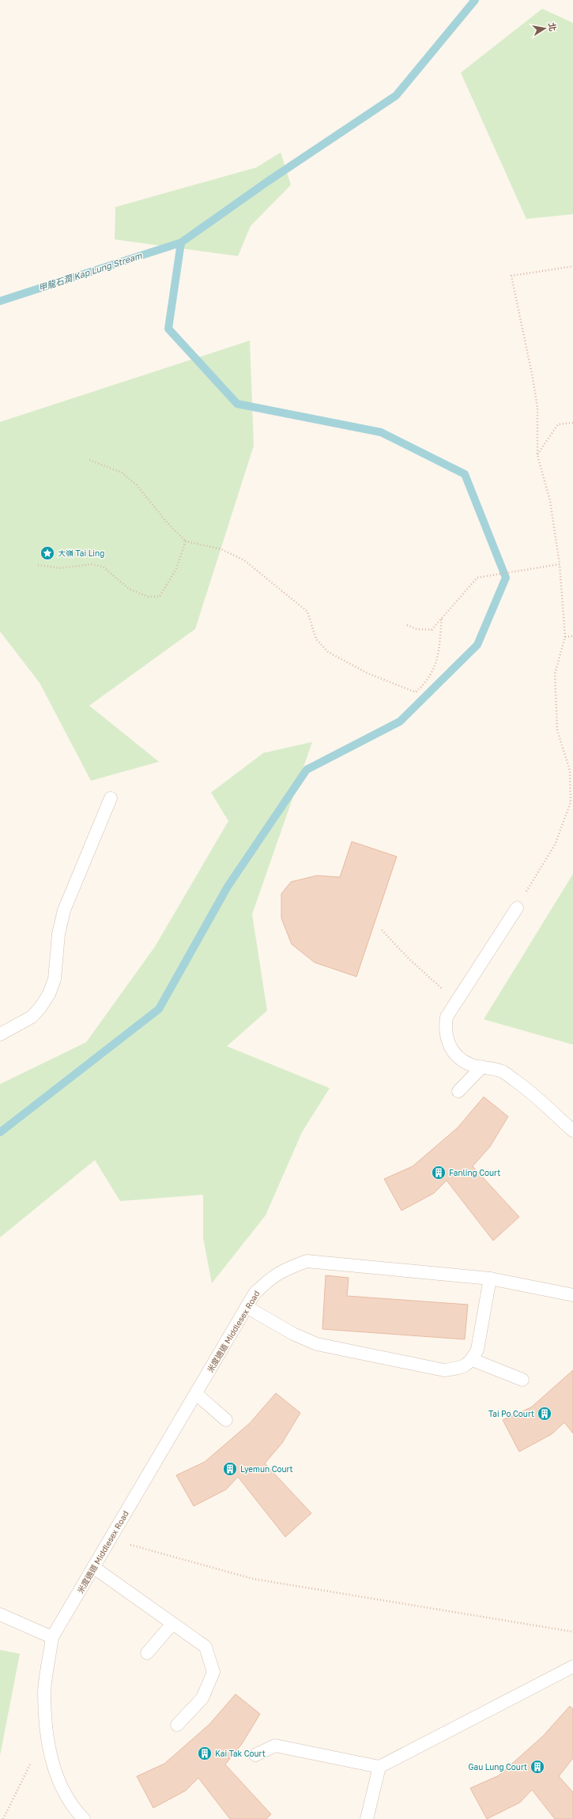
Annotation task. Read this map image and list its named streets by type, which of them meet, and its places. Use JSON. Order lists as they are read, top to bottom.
{
  "streets": {
    "lane": ["米度適道 Middlesex Road"]
  },
  "water": ["甲龍石澗 Kap Lung Stream"],
  "places": {
    "place": ["大嶺 Tai Ling"],
    "building": [
      "Fanling Court",
      "Tai Po Court",
      "Lyemun Court",
      "Kai Tak Court",
      "Gau Lung Court"
    ]
  },
  "north": "right"
}
